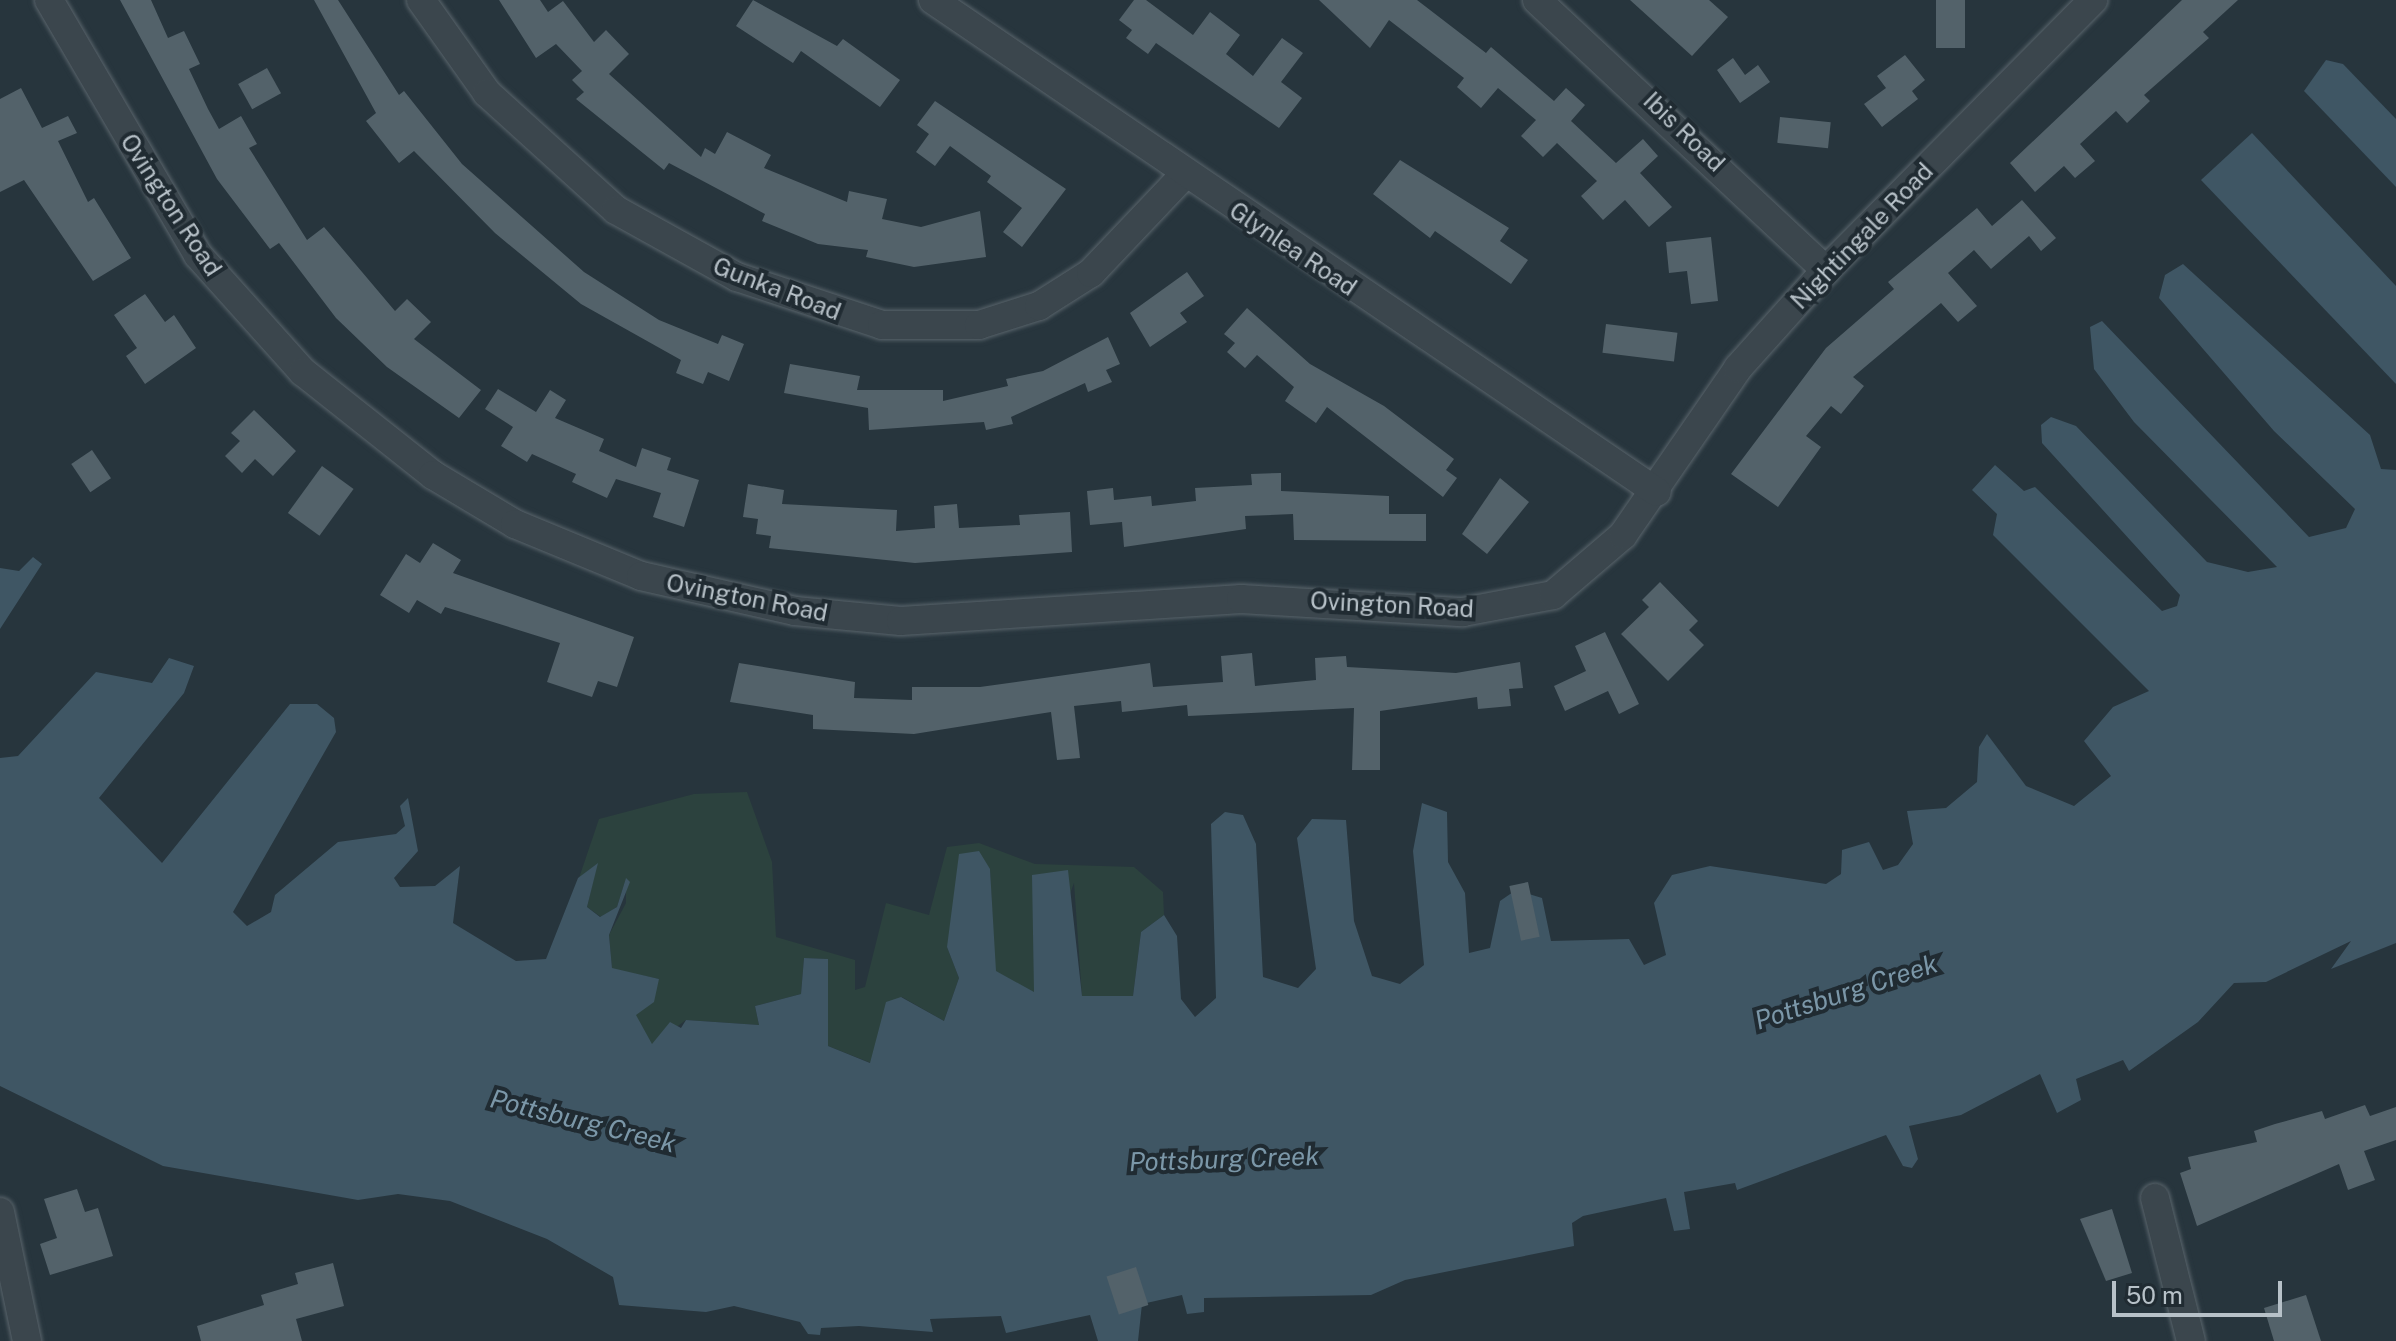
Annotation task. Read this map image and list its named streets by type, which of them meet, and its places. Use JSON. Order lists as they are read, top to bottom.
{
  "streets": {
    "street": [
      "Ibis Road",
      "Ovington Road",
      "Nightingale Road",
      "Glynlea Road",
      "Gunka Road"
    ]
  },
  "crossings": [
    ["Ibis Road", "Nightingale Road"],
    ["Ovington Road", "Nightingale Road"],
    ["Ovington Road", "Glynlea Road"],
    ["Nightingale Road", "Glynlea Road"],
    ["Glynlea Road", "Gunka Road"]
  ],
  "water": ["Pottsburg Creek"],
  "scale_bar": "50 m"
}
